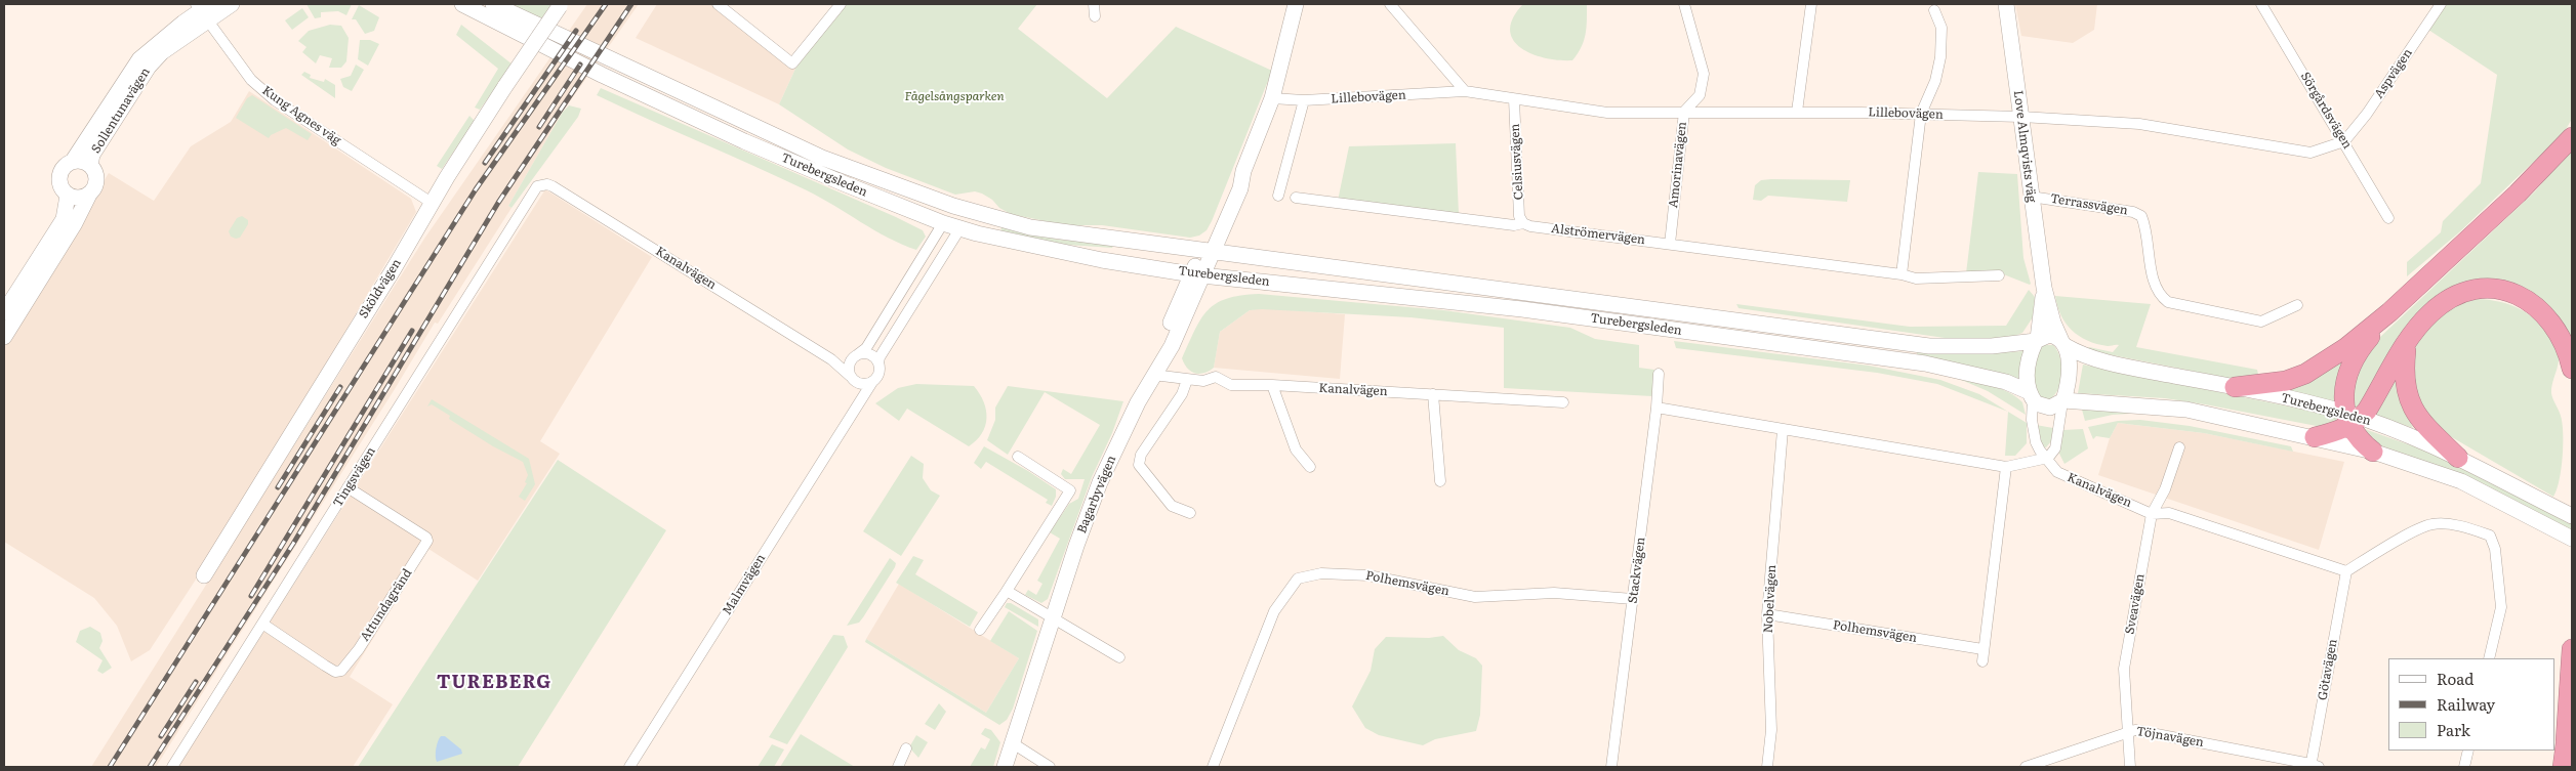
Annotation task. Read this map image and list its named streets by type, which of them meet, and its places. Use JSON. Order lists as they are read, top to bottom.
{
  "streets": {
    "main road": [
      "Sollentunavägen",
      "Love Almqvists väg",
      "Turebergsleden",
      "Sköldvägen",
      "Bagarbyvägen"
    ],
    "street": [
      "Aspvägen",
      "Lillebovägen",
      "Sörgårdsvägen",
      "Kung Agnes väg",
      "Celsiusvägen",
      "Amorinavägen",
      "Terrassvägen",
      "Alströmervägen",
      "Kanalvägen",
      "Tingsvägen",
      "Stackvägen",
      "Polhemsvägen",
      "Malmvägen",
      "Nobelvägen",
      "Sveavägen",
      "Attundagränd",
      "Götavägen",
      "Töjnavägen"
    ]
  },
  "crossings": [
    ["Aspvägen", "Lillebovägen"],
    ["Aspvägen", "Sörgårdsvägen"],
    ["Lillebovägen", "Sörgårdsvägen"],
    ["Lillebovägen", "Love Almqvists väg"],
    ["Lillebovägen", "Celsiusvägen"],
    ["Lillebovägen", "Amorinavägen"],
    ["Sollentunavägen", "Kung Agnes väg"],
    ["Kung Agnes väg", "Sköldvägen"],
    ["Love Almqvists väg", "Turebergsleden"],
    ["Love Almqvists väg", "Terrassvägen"],
    ["Celsiusvägen", "Alströmervägen"],
    ["Amorinavägen", "Alströmervägen"],
    ["Turebergsleden", "Bagarbyvägen"],
    ["Kanalvägen", "Tingsvägen"],
    ["Kanalvägen", "Bagarbyvägen"],
    ["Kanalvägen", "Malmvägen"],
    ["Kanalvägen", "Sveavägen"],
    ["Kanalvägen", "Götavägen"],
    ["Tingsvägen", "Attundagränd"],
    ["Stackvägen", "Polhemsvägen"],
    ["Polhemsvägen", "Nobelvägen"],
    ["Sveavägen", "Töjnavägen"],
    ["Götavägen", "Töjnavägen"]
  ],
  "districts": ["TUREBERG"],
  "parks": ["Fågelsångsparken"],
  "legend": ["Road", "Railway", "Park"]
}
